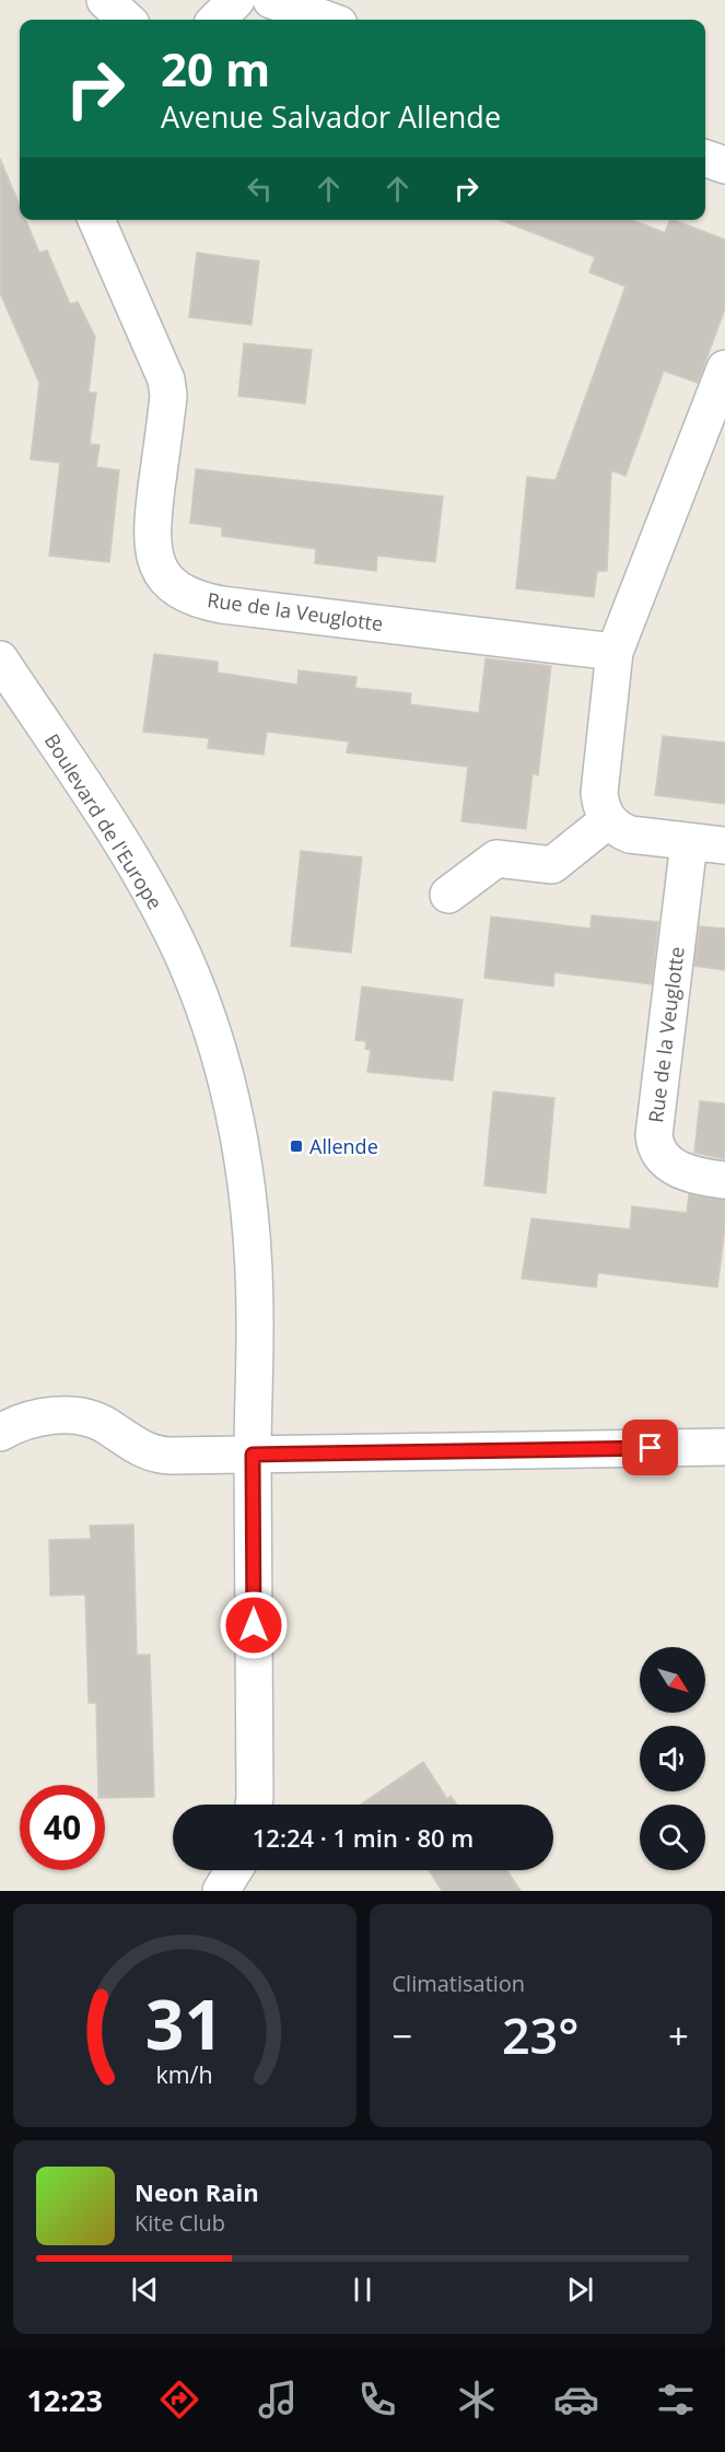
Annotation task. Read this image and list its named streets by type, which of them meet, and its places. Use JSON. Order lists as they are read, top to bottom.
{
  "streets": {
    "street": ["Rue de la Veuglotte", "Boulevard de l'Europe"]
  },
  "places": {
    "transit": ["Allende"]
  },
  "north": "bottom right",
  "page": {
    "turn": ["20 m", "Avenue Salvador Allende"],
    "limit": "40",
    "trip": "12:24 · 1 min · 80 m",
    "tile": "Climatisation",
    "heat": ["−", "23°", "+"],
    "song": ["Neon Rain", "Kite Club"],
    "tabs": "12:23",
    "gauge": ["31", "km/h"]
  }
}
